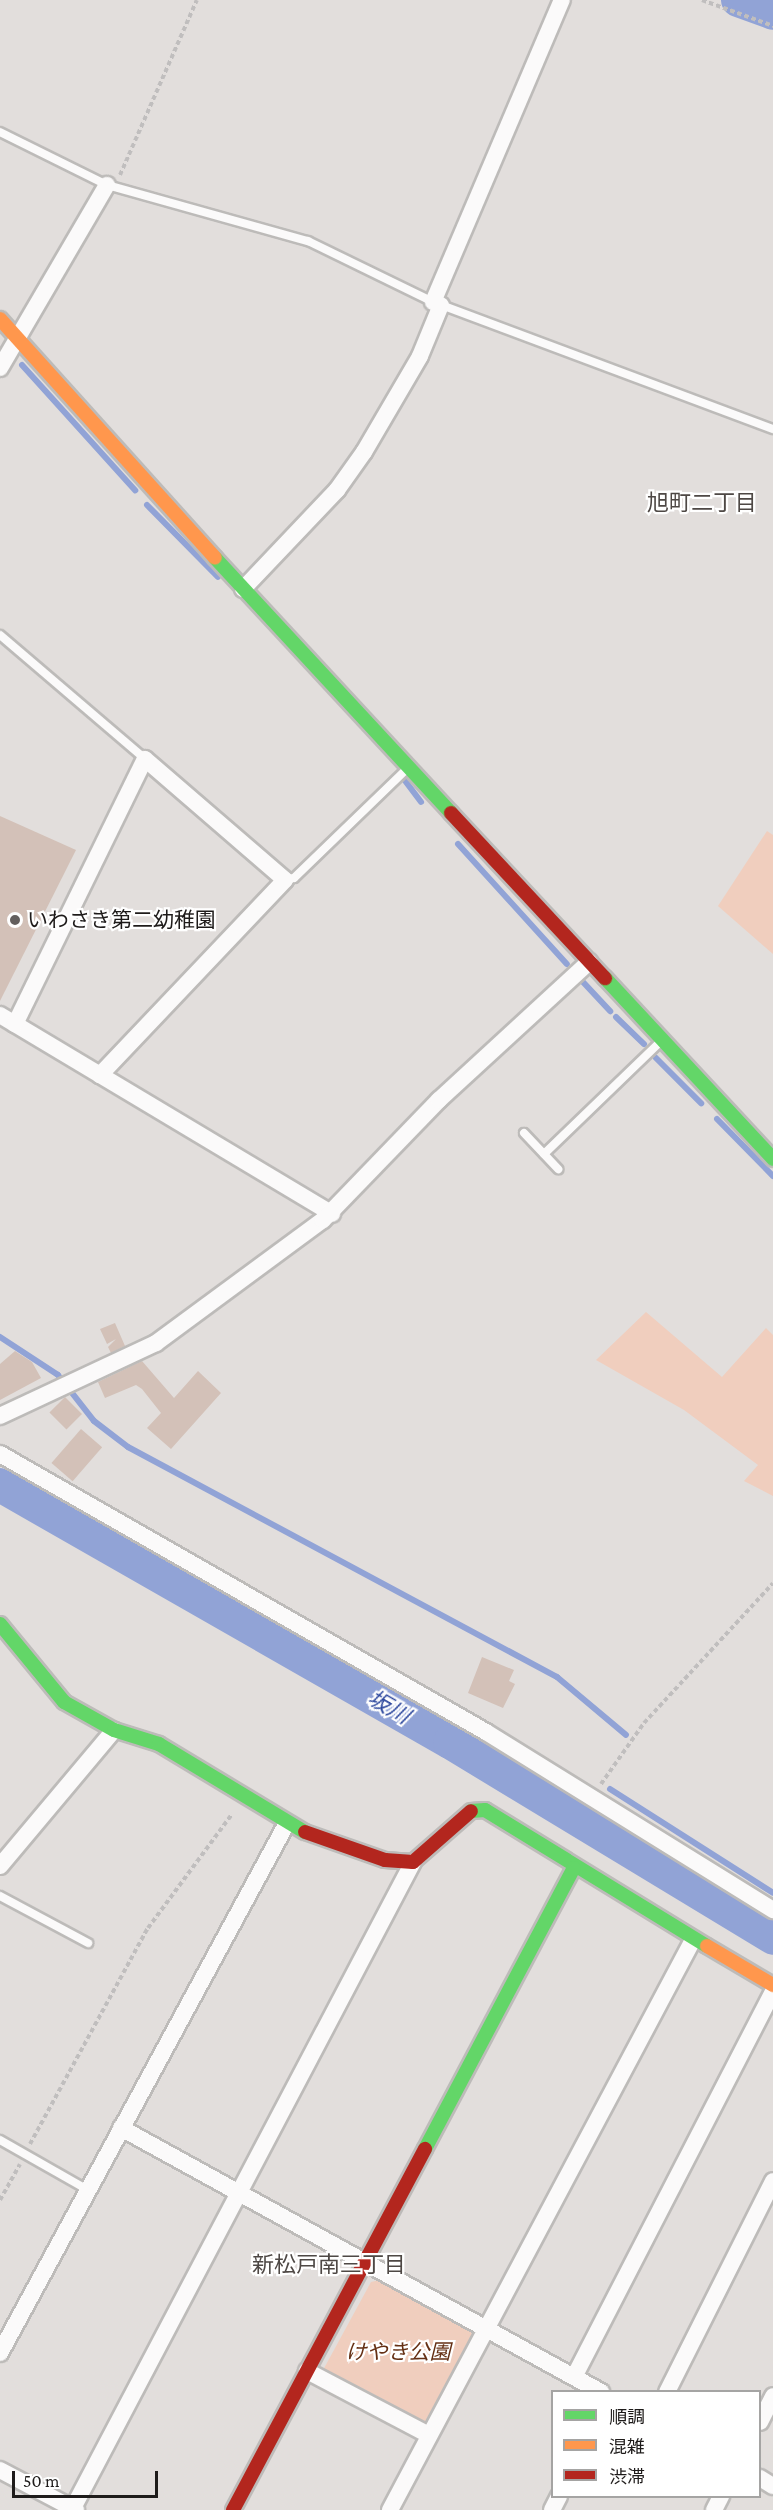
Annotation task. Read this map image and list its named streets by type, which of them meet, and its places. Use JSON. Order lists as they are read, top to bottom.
{
  "districts": ["旭町二丁目", "新松戸南三丁目"],
  "water": ["坂川"],
  "parks": ["けやき公園"],
  "places": ["いわさき第二幼稚園"],
  "legend": ["順調", "混雑", "渋滞"],
  "scale_bar": "50 m"
}
